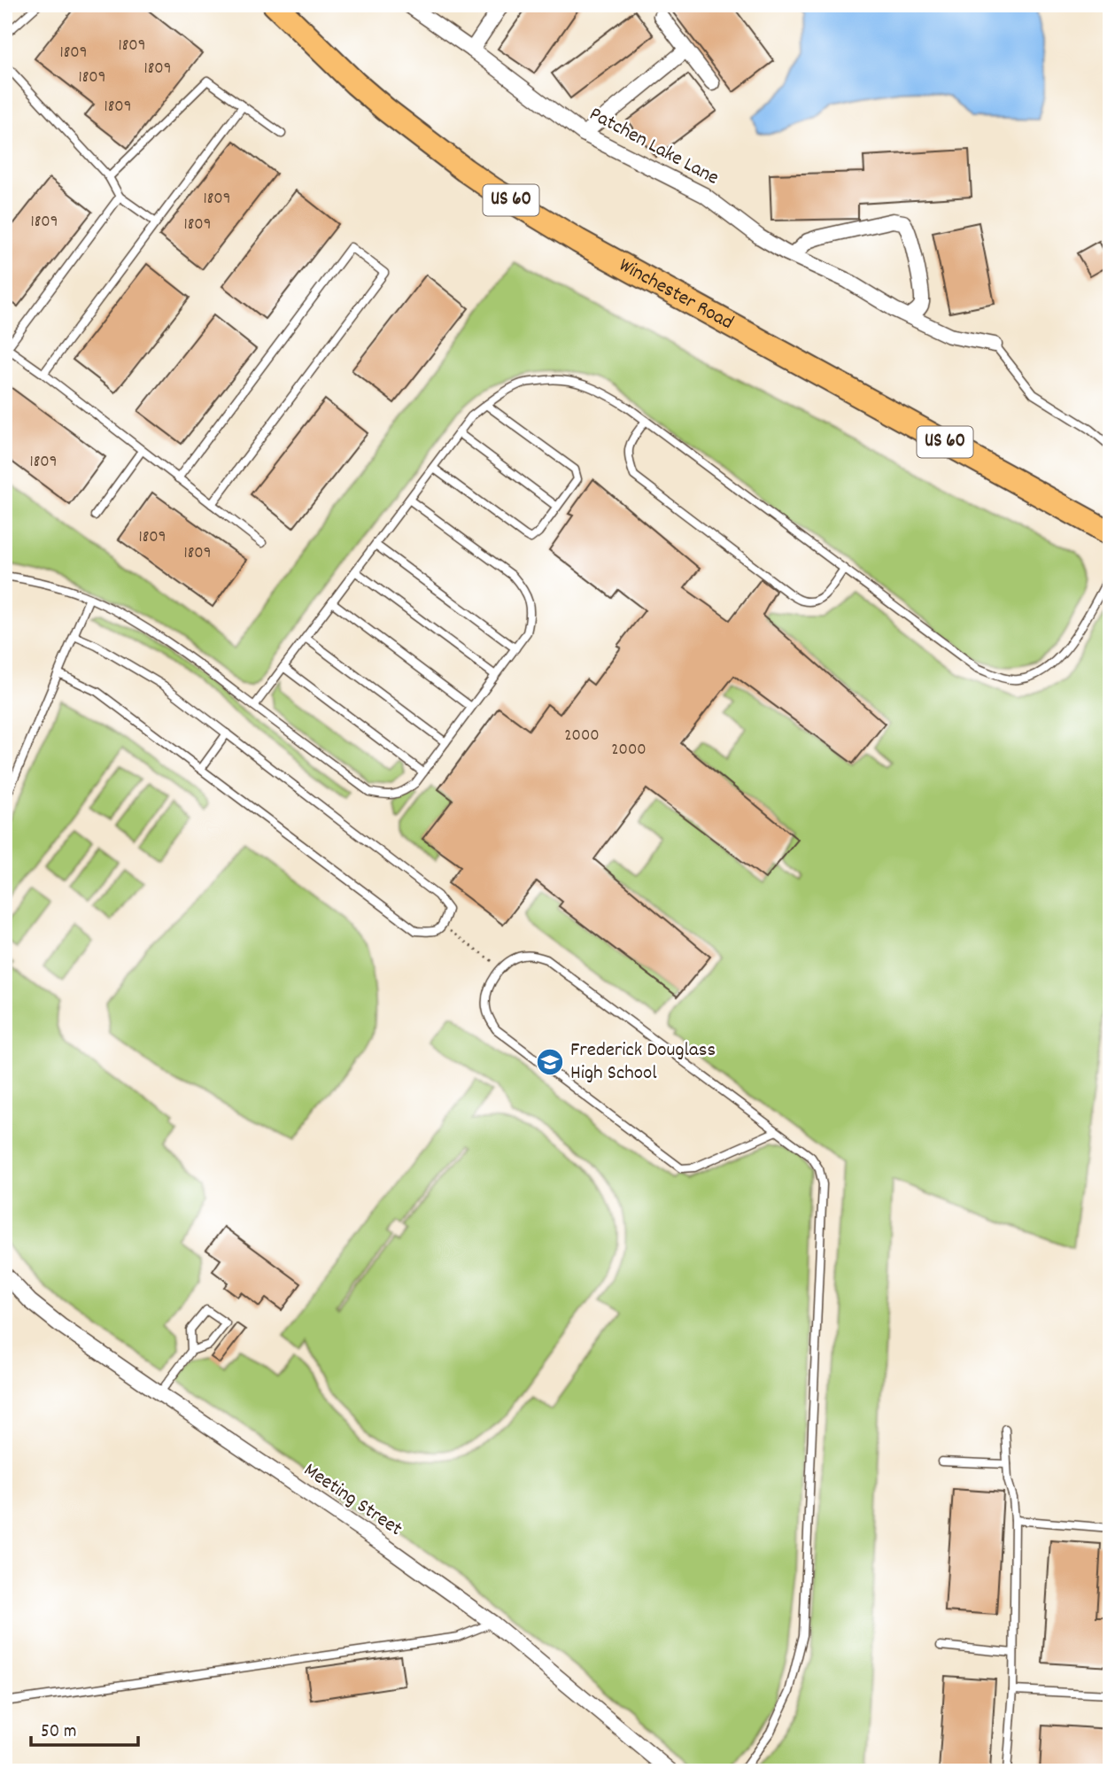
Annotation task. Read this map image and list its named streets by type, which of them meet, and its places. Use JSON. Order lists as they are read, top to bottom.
{
  "streets": {
    "highway": ["US 60", "Winchester Road"],
    "street": ["Patchen Lake Lane", "Meeting Street"]
  },
  "places": {
    "school or university": ["Frederick Douglass High School"]
  },
  "house_numbers": [
    "1809",
    "1809",
    "1809",
    "1809",
    "1809",
    "1809",
    "1809",
    "1809",
    "1809",
    "1809",
    "1809",
    "2000",
    "2000"
  ],
  "scale_bar": "50 m"
}
